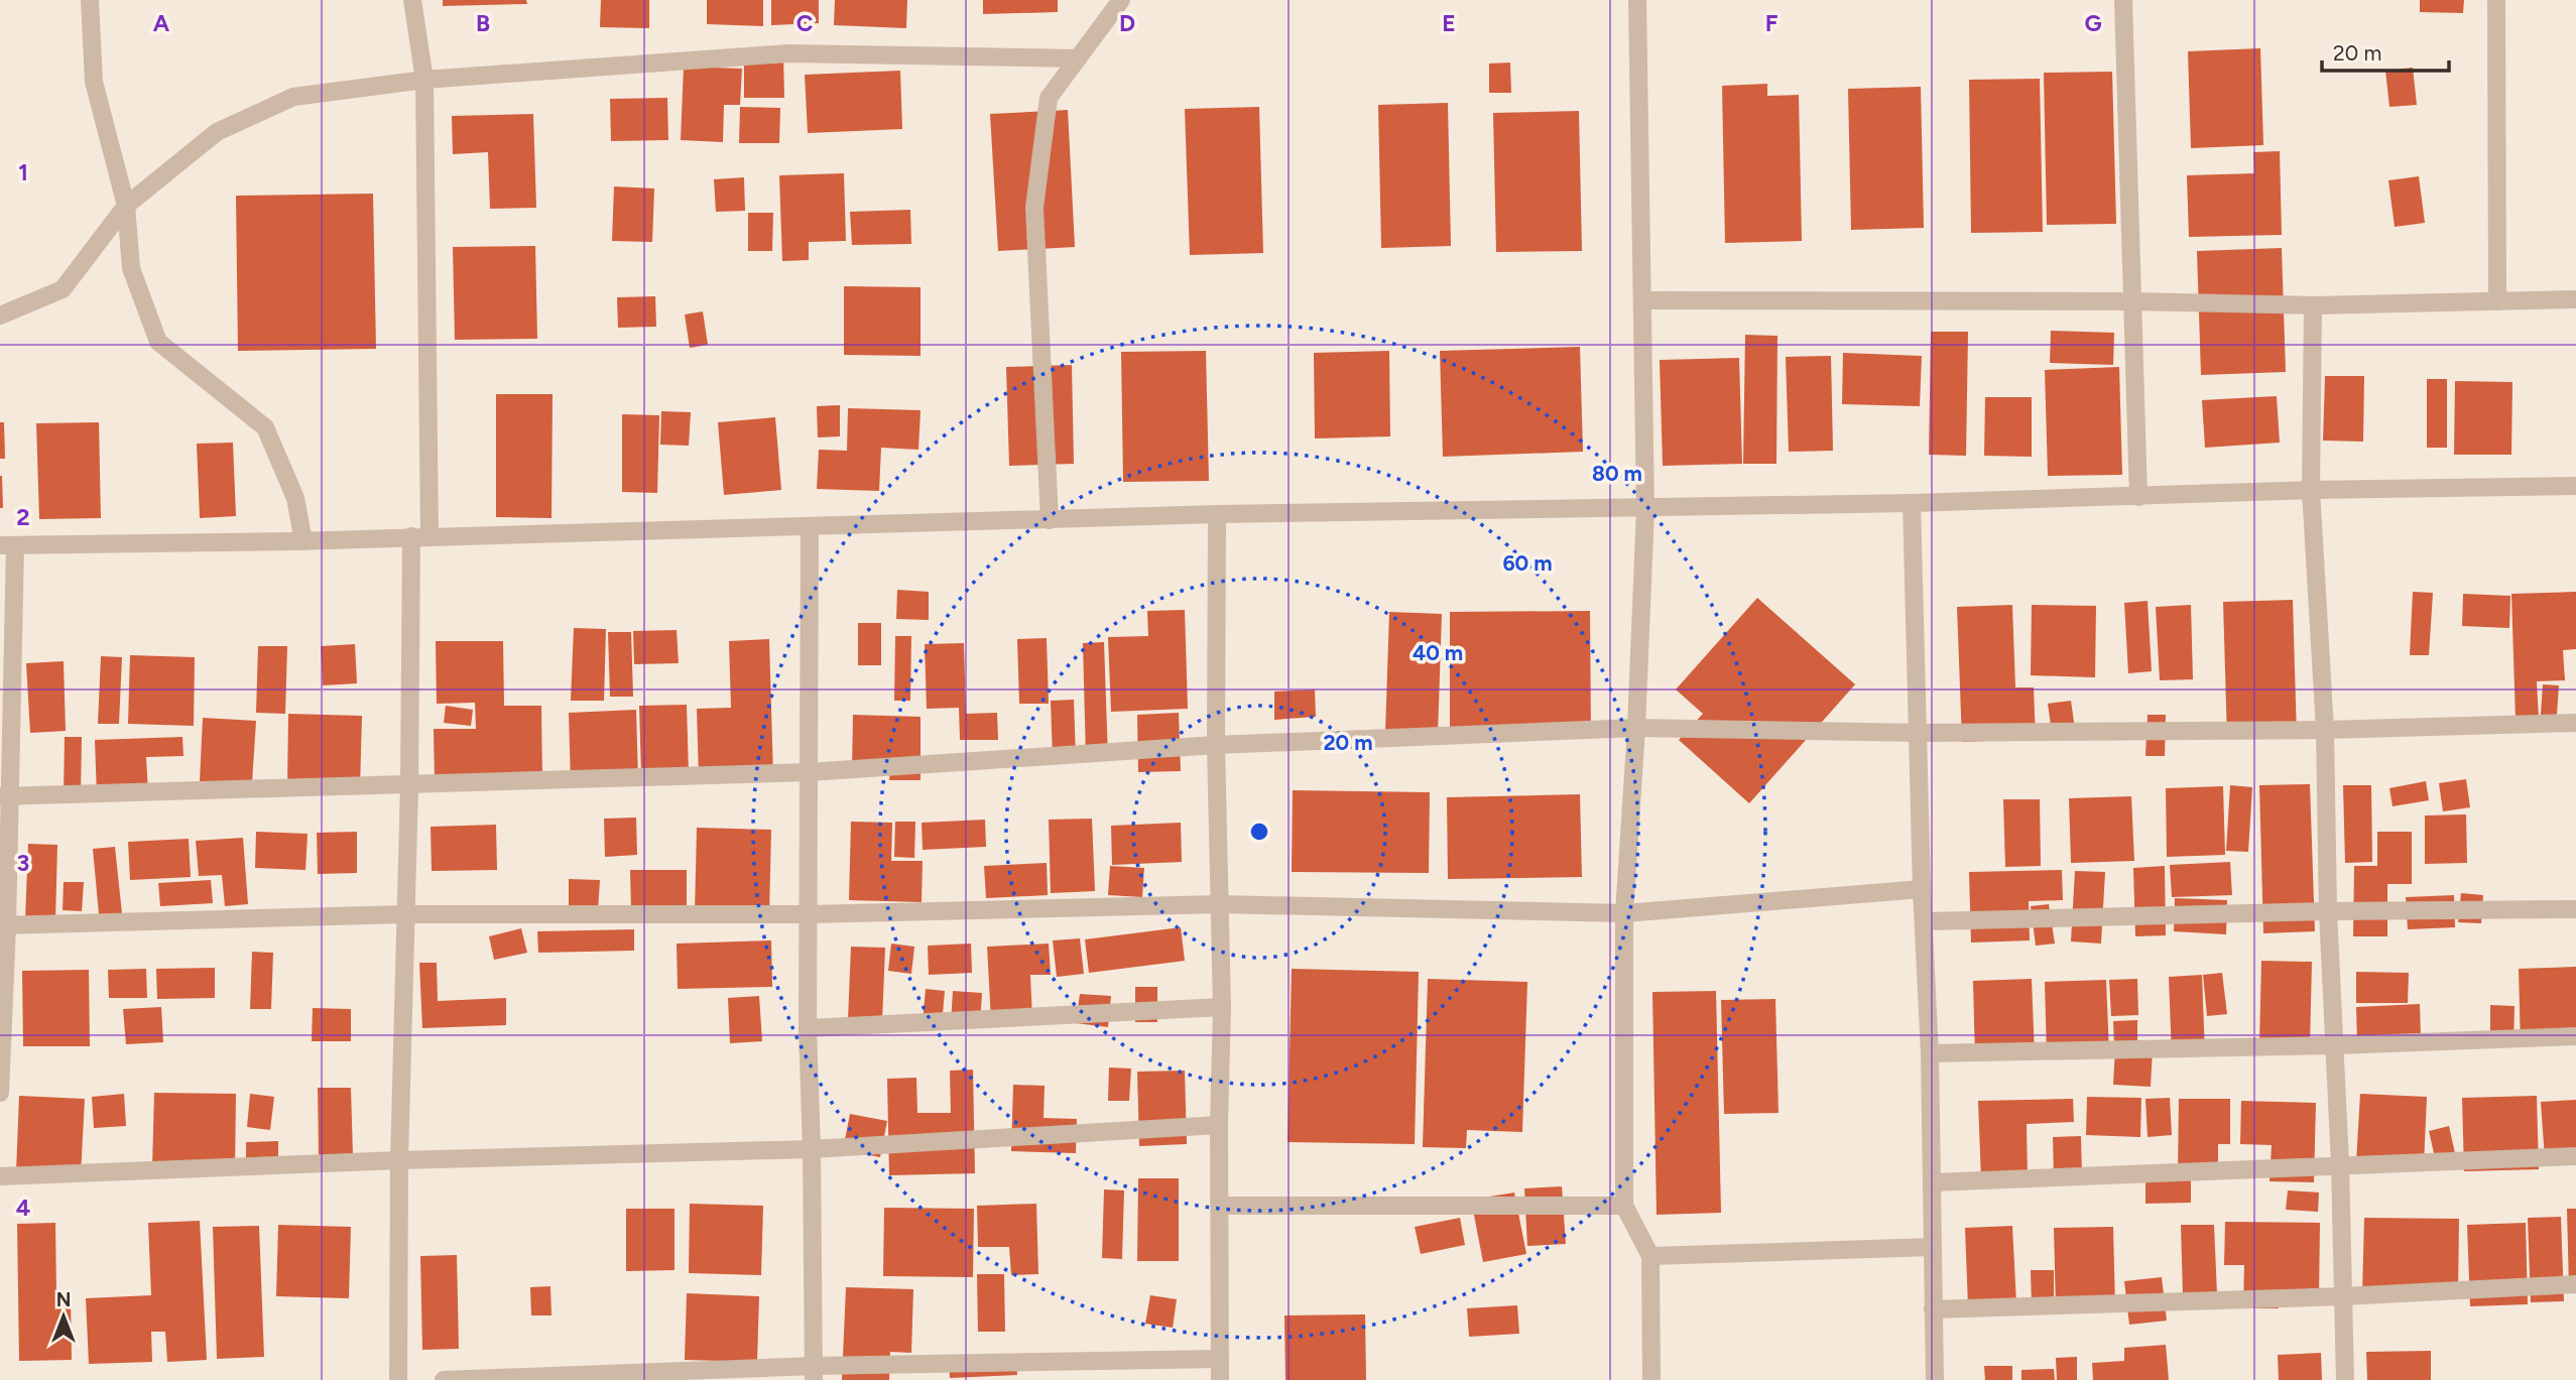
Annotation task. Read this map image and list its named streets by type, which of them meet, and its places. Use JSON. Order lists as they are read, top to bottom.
{
  "scale_bar": "20 m",
  "north": "top",
  "grid": {
    "columns": [
      "A",
      "B",
      "C",
      "D",
      "E",
      "F",
      "G"
    ],
    "rows": [
      "1",
      "2",
      "3",
      "4"
    ]
  },
  "rings": [
    "80 m",
    "60 m",
    "40 m",
    "20 m"
  ]
}
